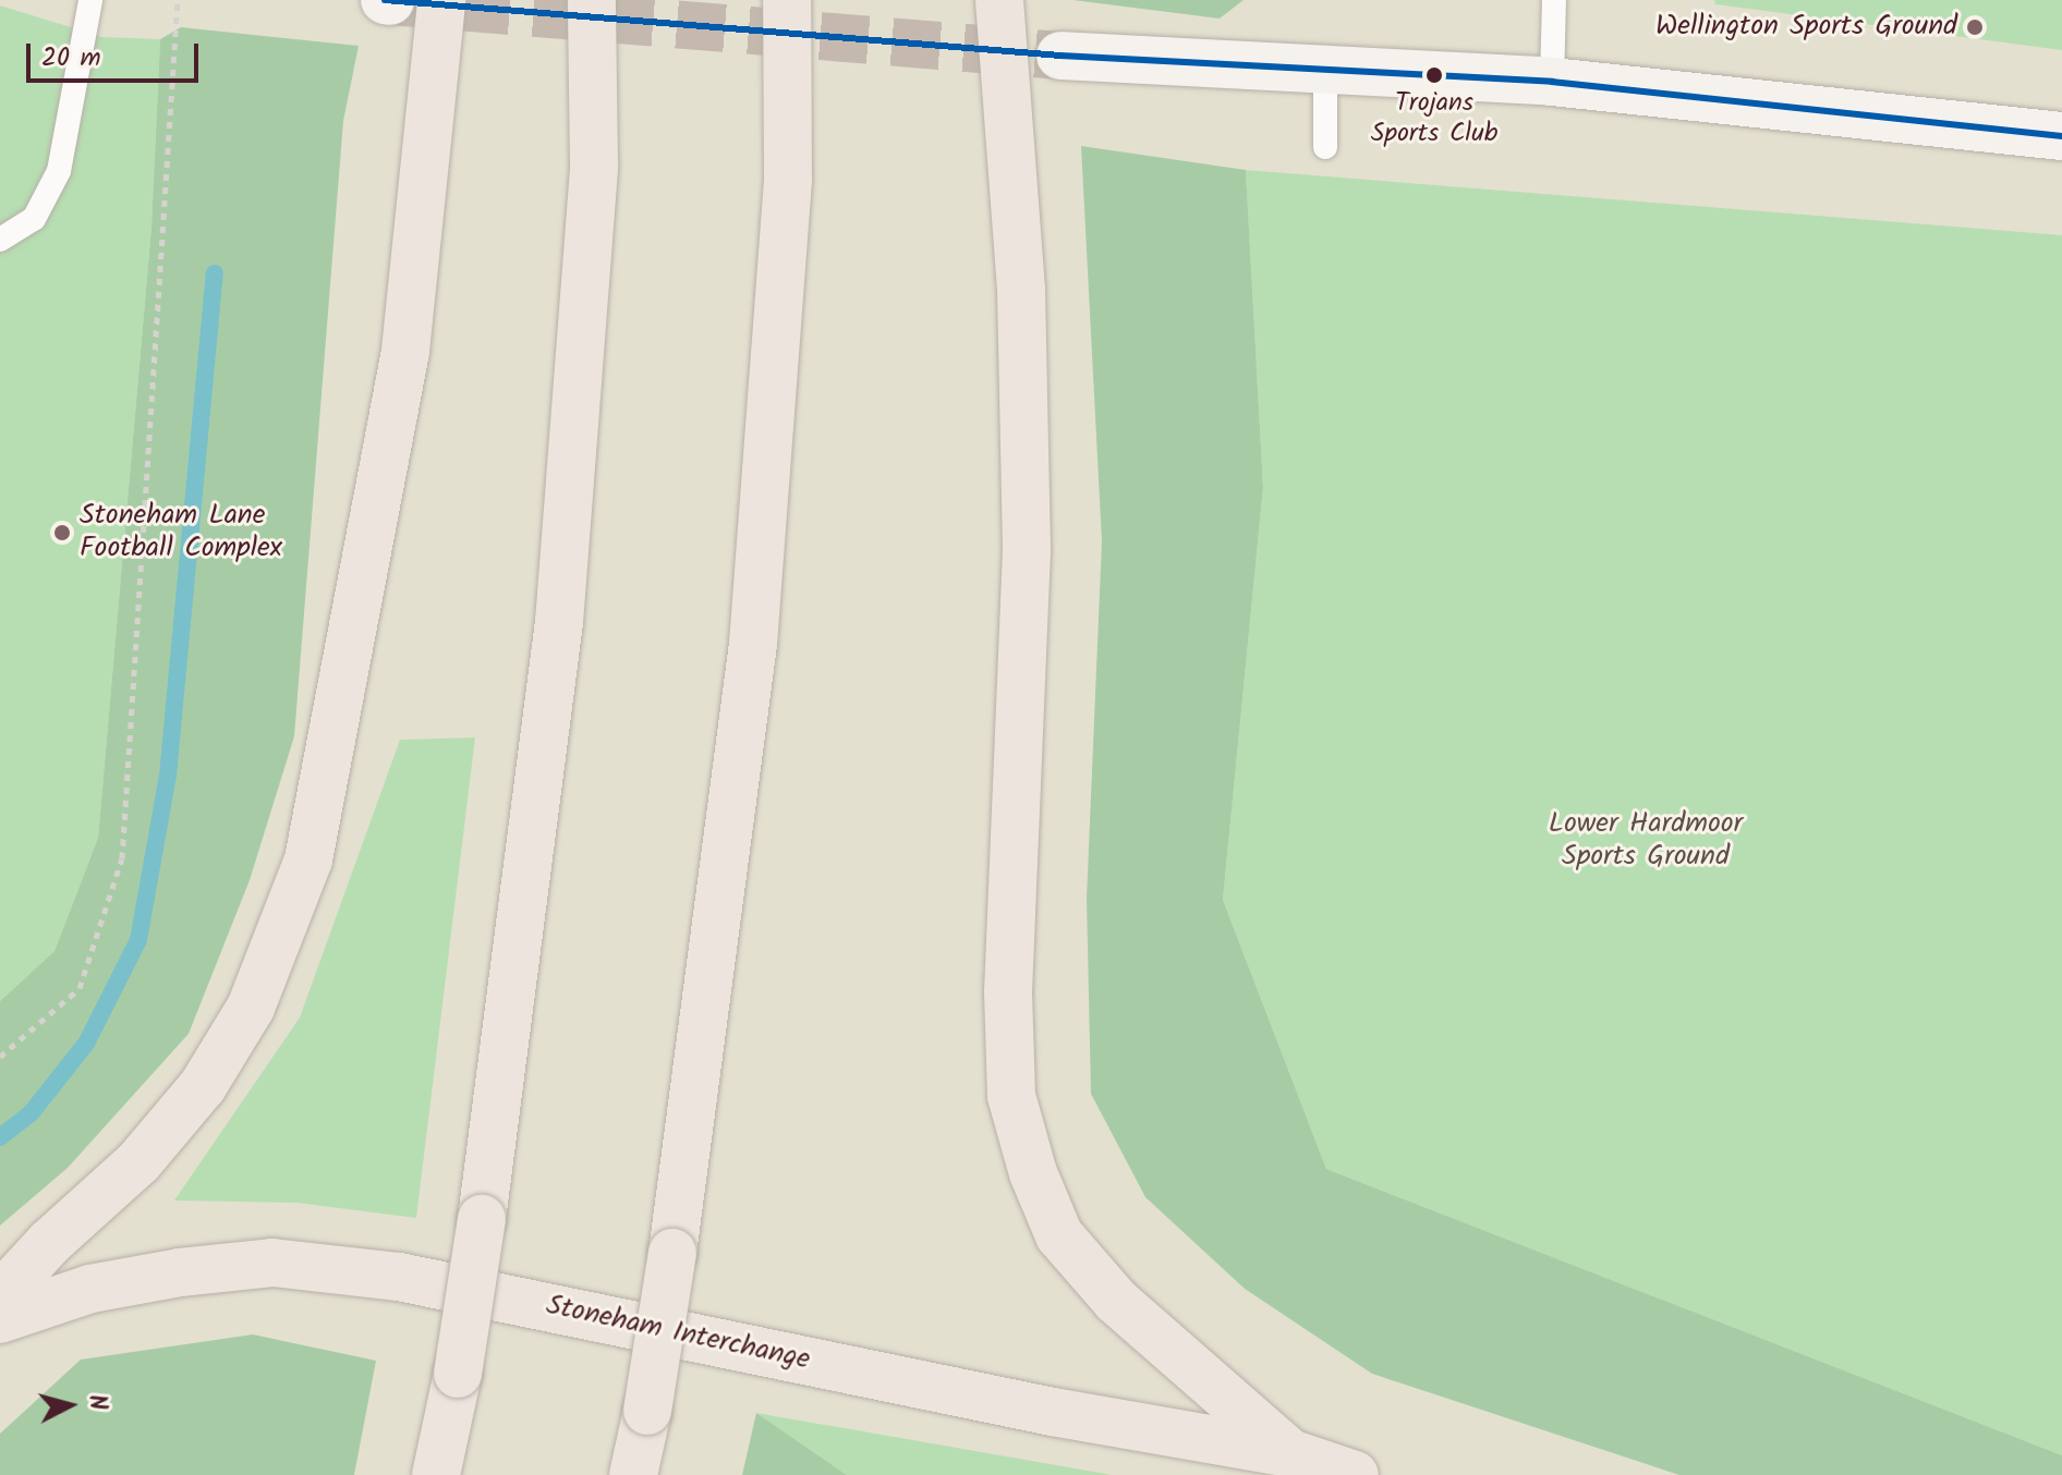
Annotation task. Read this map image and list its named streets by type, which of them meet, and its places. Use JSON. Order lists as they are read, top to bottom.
{
  "streets": {
    "main road": ["Stoneham Interchange"]
  },
  "parks": ["Lower Hardmoor Sports Ground"],
  "places": ["Wellington Sports Ground", "Trojans Sports Club", "Stoneham Lane Football Complex"],
  "scale_bar": "20 m",
  "north": "right"
}
